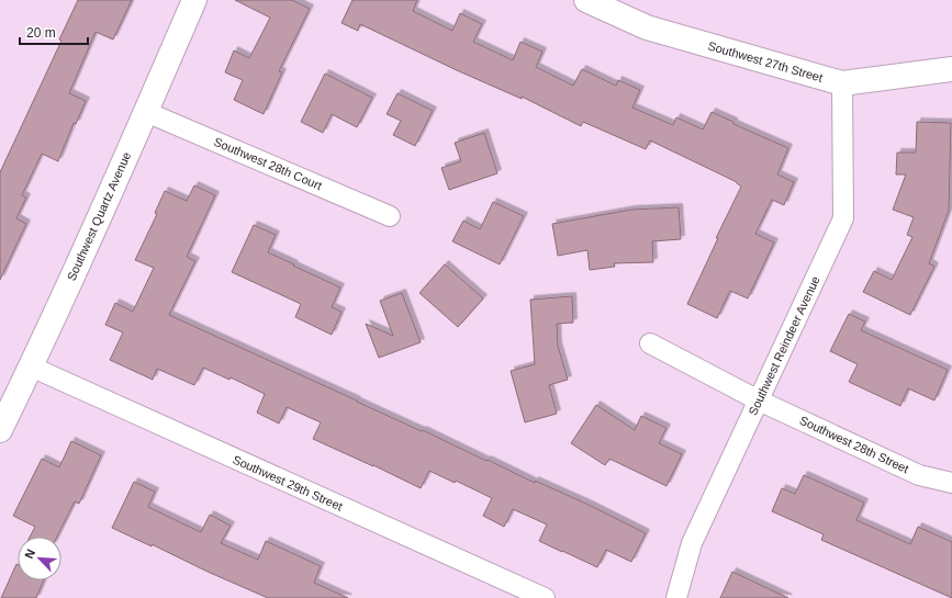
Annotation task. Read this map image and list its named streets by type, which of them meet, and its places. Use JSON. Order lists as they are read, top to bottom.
{
  "streets": {
    "street": [
      "Southwest 27th Street",
      "Southwest 28th Court",
      "Southwest Quartz Avenue",
      "Southwest Reindeer Avenue",
      "Southwest 28th Street",
      "Southwest 29th Street"
    ]
  },
  "crossings": [
    ["Southwest 27th Street", "Southwest Reindeer Avenue"],
    ["Southwest 28th Court", "Southwest Quartz Avenue"],
    ["Southwest Quartz Avenue", "Southwest 29th Street"],
    ["Southwest Reindeer Avenue", "Southwest 28th Street"]
  ],
  "scale_bar": "20 m",
  "north": "top left"
}
